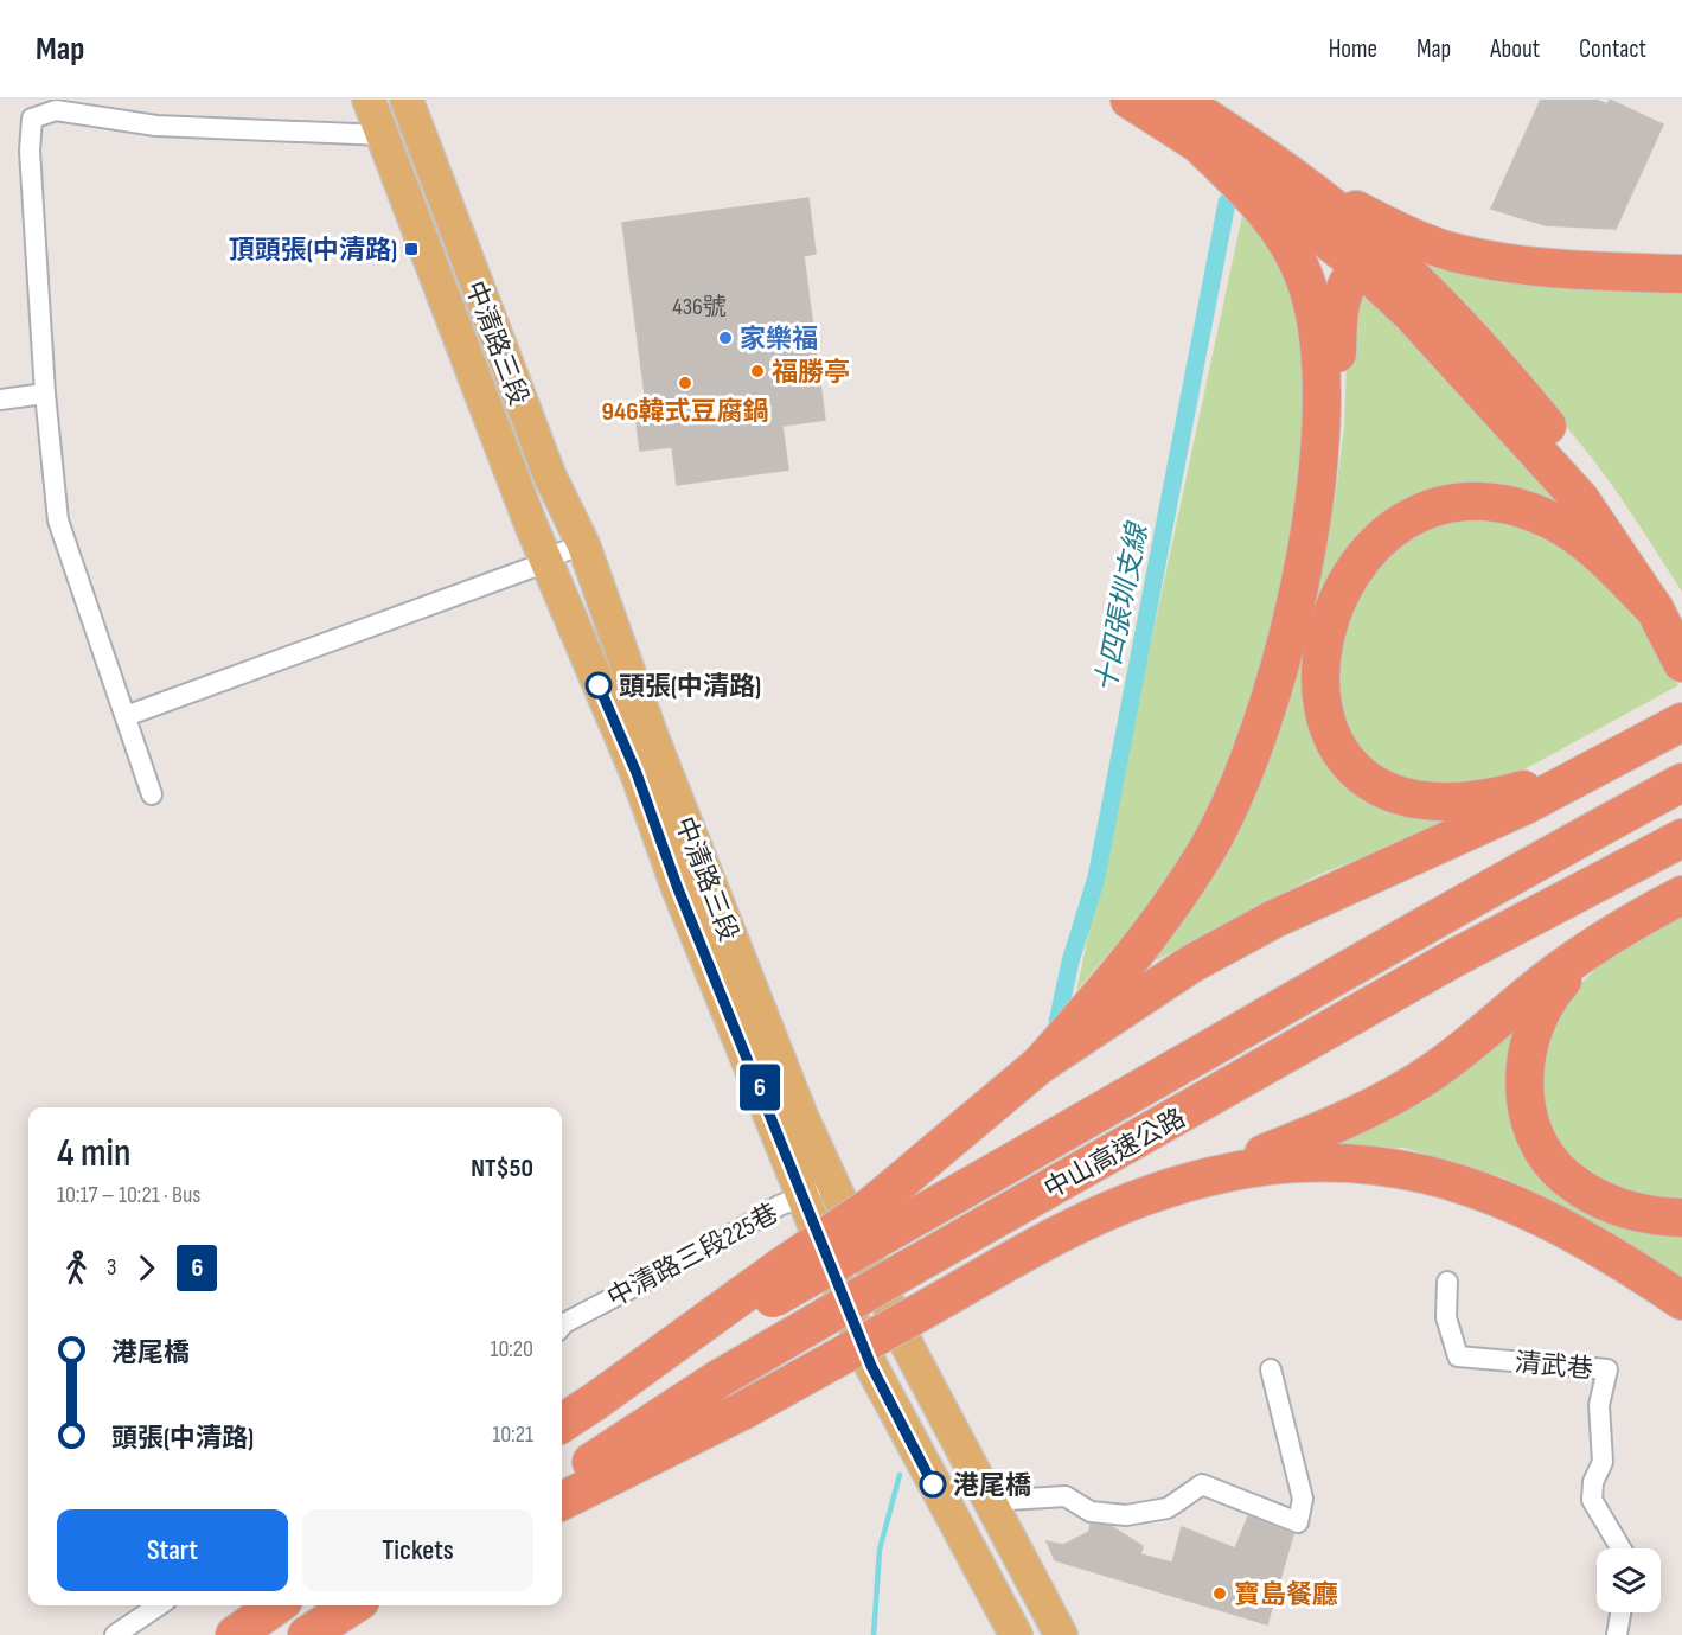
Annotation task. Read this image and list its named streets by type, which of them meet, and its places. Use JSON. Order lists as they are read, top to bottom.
{
  "streets": {
    "highway": ["中山高速公路"],
    "main road": ["中清路三段"],
    "street": ["中清路三段225巷", "清武巷"]
  },
  "crossings": [
    ["中清路三段", "中清路三段225巷"]
  ],
  "water": ["十四張圳支線"],
  "places": {
    "transit": ["頂頭張(中清路)"],
    "other": [
      "家樂福",
      "福勝亭",
      "946韓式豆腐鍋",
      "頭張(中清路)",
      "港尾橋",
      "寶島餐廳"
    ]
  },
  "lines": ["bus line 6"],
  "house_numbers": ["436號"],
  "page": {
    "header": "Map",
    "nav": [
      "Home",
      "Map",
      "About",
      "Contact"
    ],
    "on_map": "6",
    "heading": ["4 min", "10:17 – 10:21 · Bus", "NT$50"],
    "legs": ["3", "6"],
    "list": [
      {
        "name": "港尾橋",
        "value": "10:20"
      },
      {
        "name": "頭張(中清路)",
        "value": "10:21"
      }
    ],
    "buttons": ["Start", "Tickets"]
  }
}
